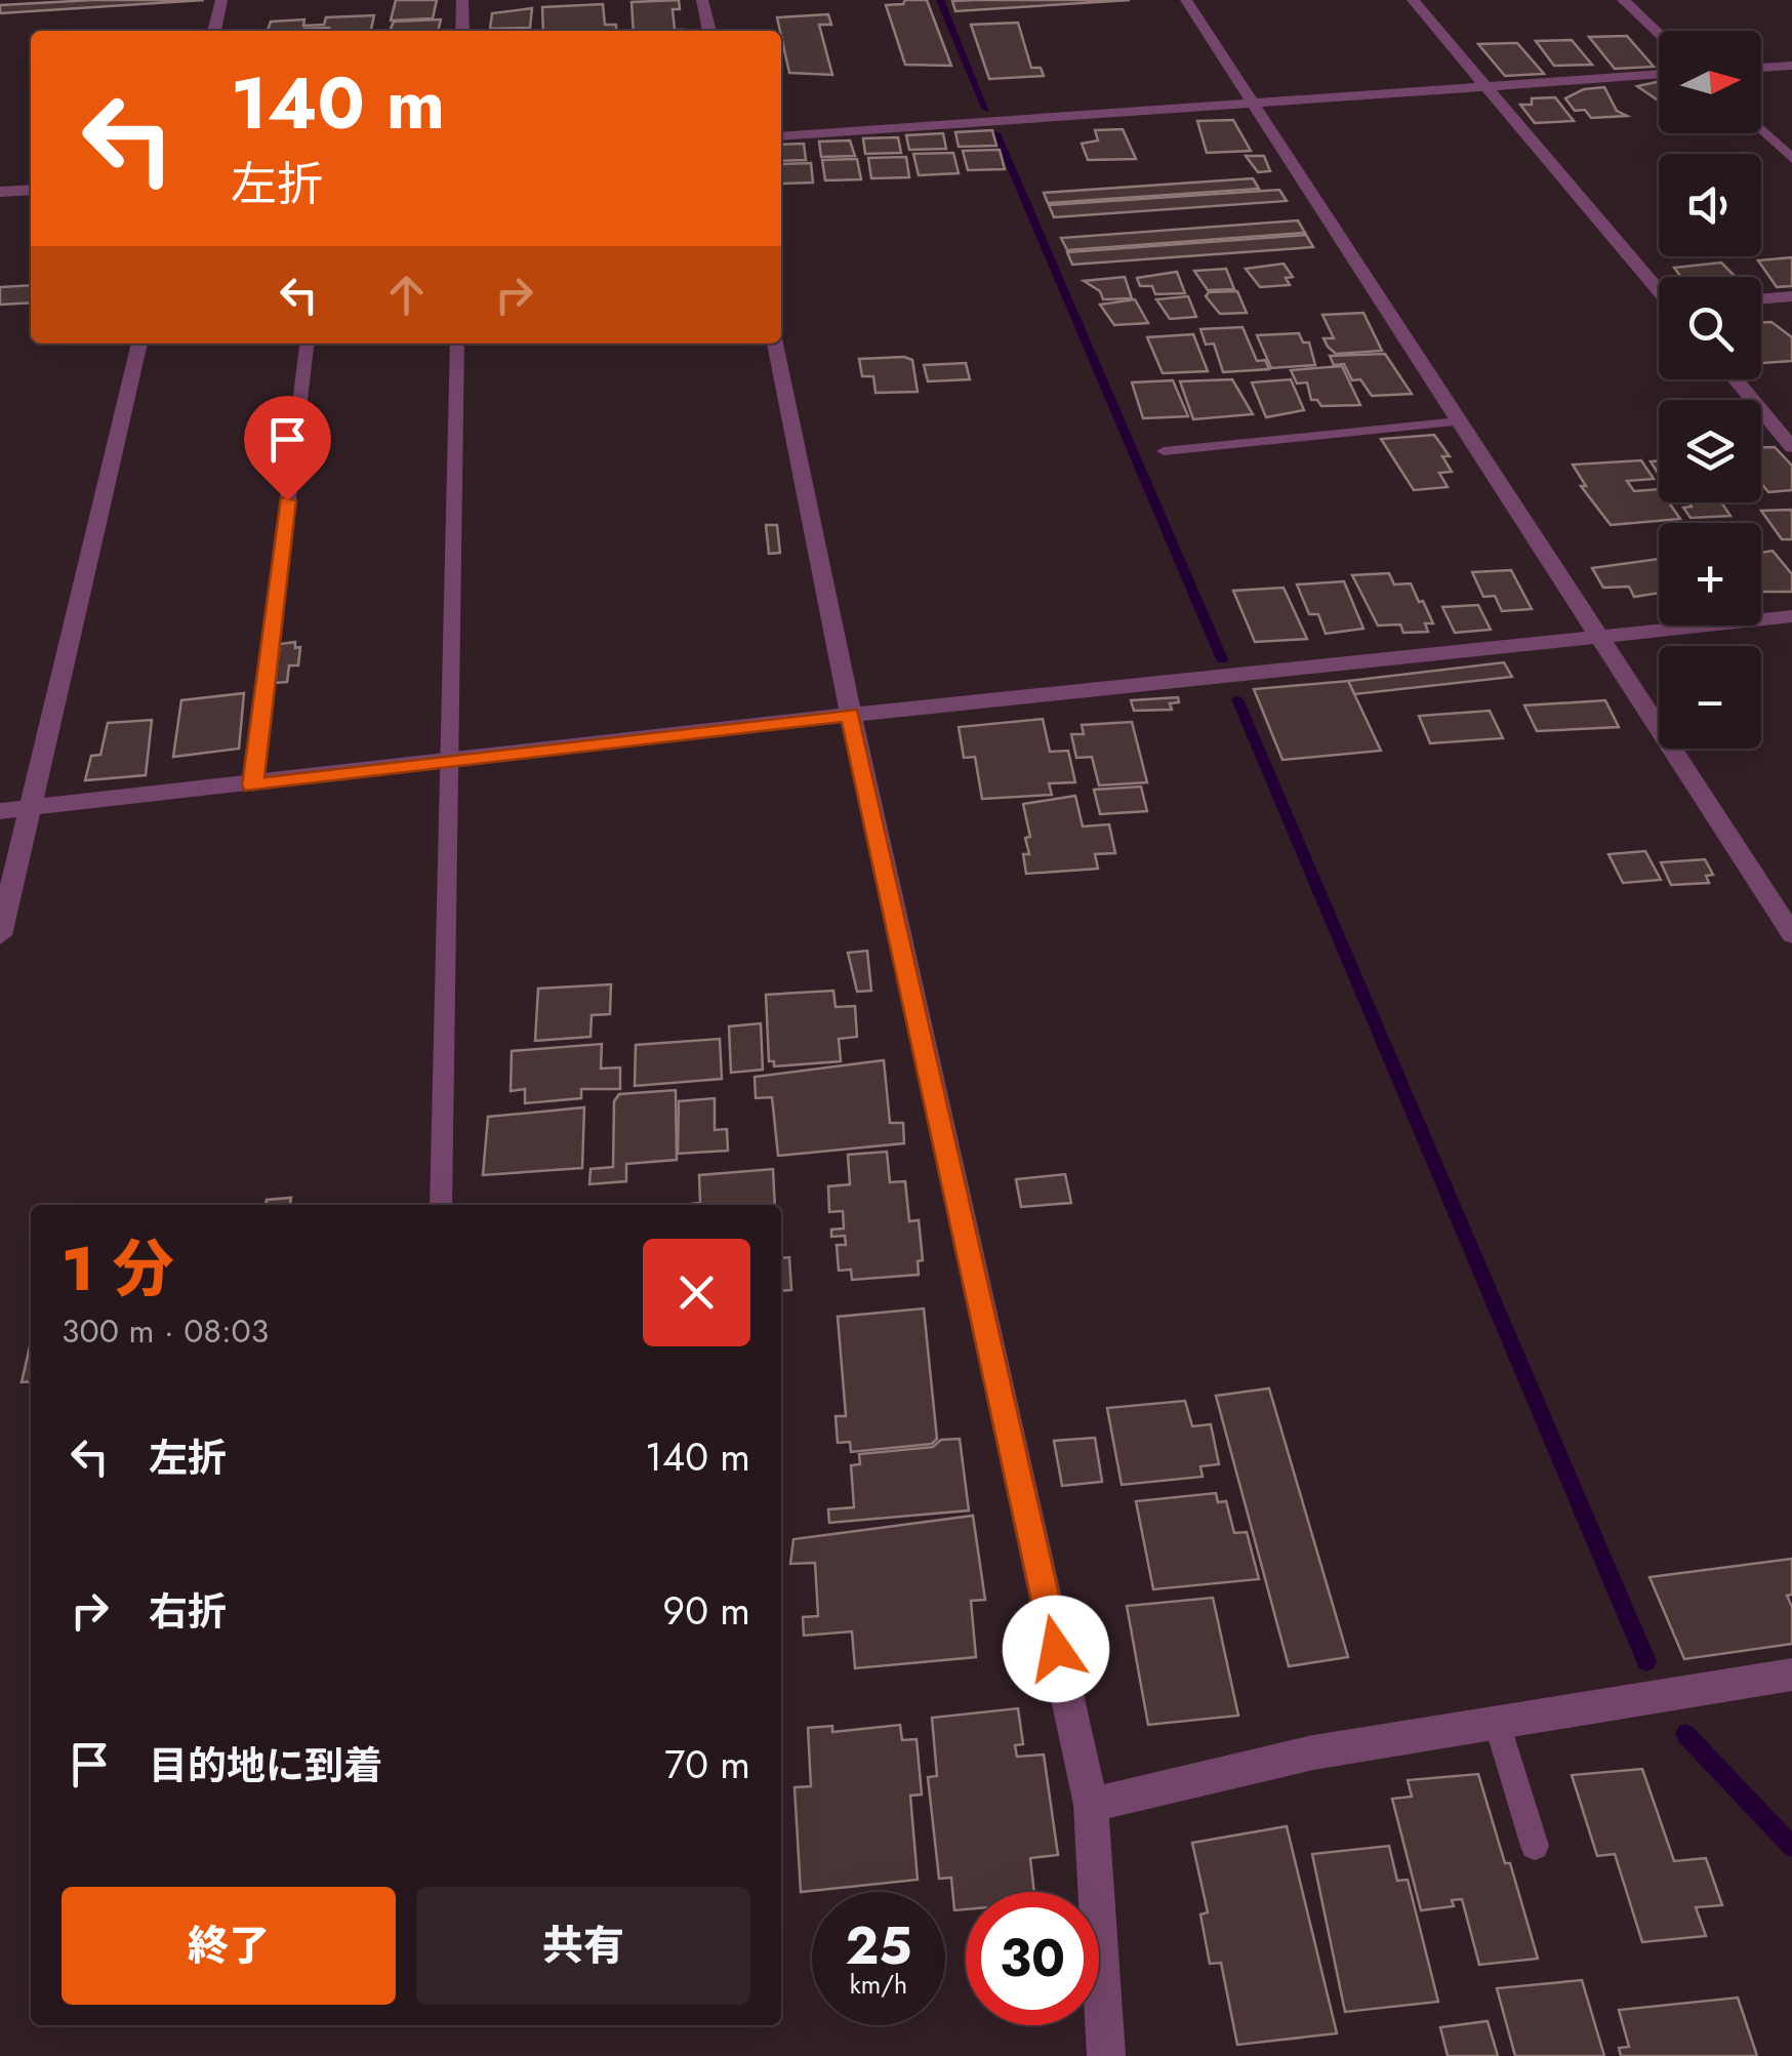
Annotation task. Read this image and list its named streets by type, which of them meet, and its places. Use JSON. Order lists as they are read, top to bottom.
{
  "north": "right",
  "page": {
    "map_buttons": ["+", "−"],
    "turn": ["140 m", "左折"],
    "heading": ["1 分", "300 m · 08:03"],
    "list": [
      {
        "name": "左折",
        "value": "140 m"
      },
      {
        "name": "右折",
        "value": "90 m"
      },
      {
        "name": "目的地に到着",
        "value": "70 m"
      }
    ],
    "buttons": ["終了", "共有"],
    "speed": "25 km/h",
    "limit": "30"
  }
}
